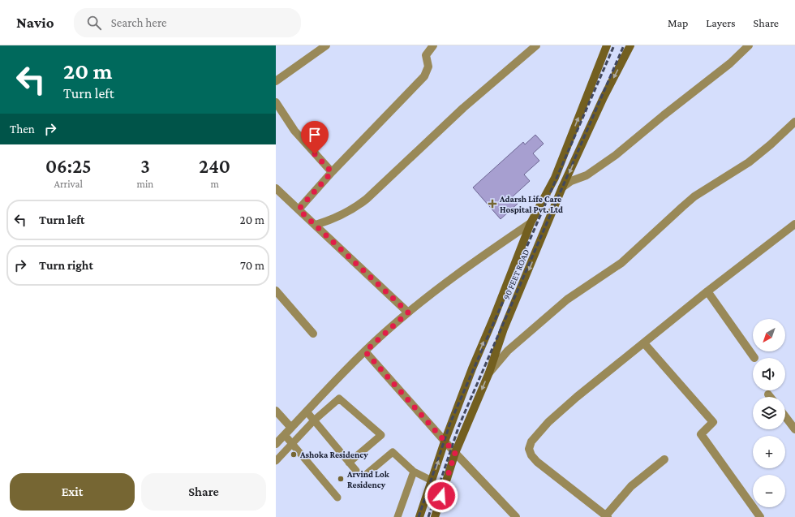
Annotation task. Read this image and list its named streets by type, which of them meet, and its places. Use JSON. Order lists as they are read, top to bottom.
{
  "streets": {
    "main road": ["90 FEET ROAD"]
  },
  "places": {
    "health": ["Adarsh Life Care Hospital Pvt. Ltd"],
    "other": ["Ashoka Residency", "Arvind Lok Residency"]
  },
  "north": "bottom left",
  "page": {
    "header": "Navio",
    "search": "Search here",
    "nav": ["Map", "Layers", "Share"],
    "turn": ["20 m", "Turn left"],
    "then": "Then",
    "eta": [
      "06:25",
      "Arrival",
      "3",
      "min",
      "240",
      "m"
    ],
    "list": [
      {
        "name": "Turn left",
        "value": "20 m"
      },
      {
        "name": "Turn right",
        "value": "70 m"
      }
    ],
    "map_buttons": ["+", "−"],
    "buttons": ["Exit", "Share"]
  }
}
